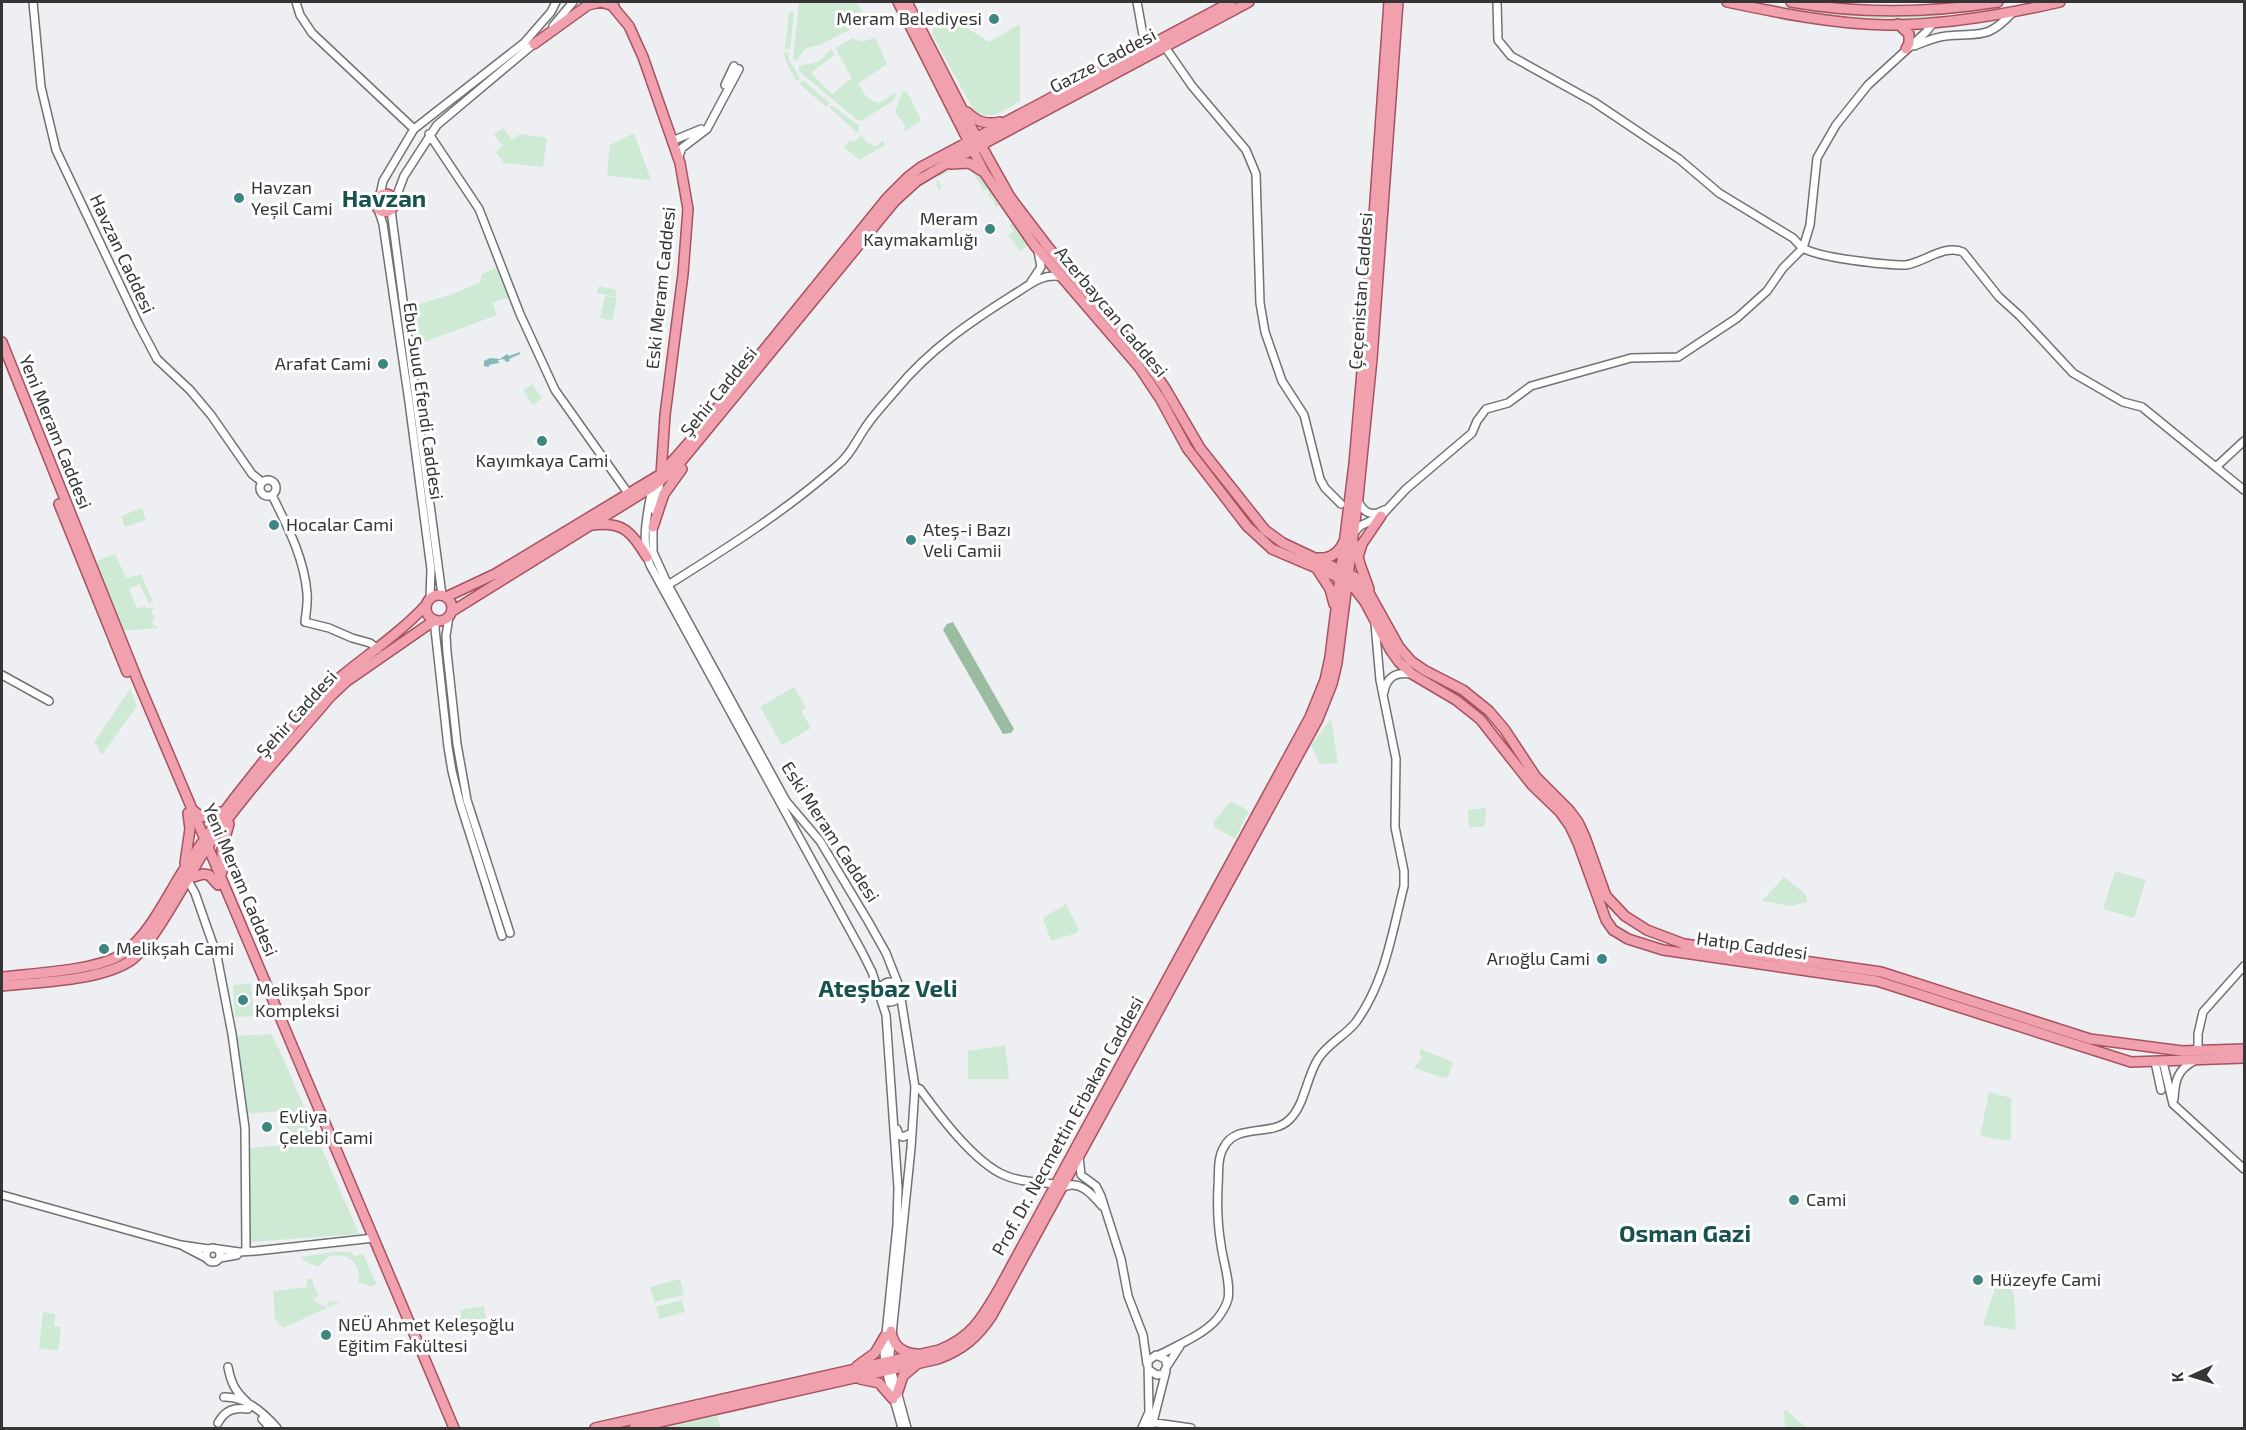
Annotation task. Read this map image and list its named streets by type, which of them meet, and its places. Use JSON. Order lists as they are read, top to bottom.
{
  "streets": {
    "main road": [
      "Gazze Caddesi",
      "Eski Meram Caddesi",
      "Çeçenistan Caddesi",
      "Azerbaycan Caddesi",
      "Şehir Caddesi",
      "Yeni Meram Caddesi",
      "Hatıp Caddesi",
      "Prof. Dr. Necmettin Erbakan Caddesi"
    ],
    "street": ["Havzan Caddesi", "Ebu Suud Efendi Caddesi"]
  },
  "crossings": [
    ["Gazze Caddesi", "Azerbaycan Caddesi"],
    ["Gazze Caddesi", "Şehir Caddesi"],
    ["Eski Meram Caddesi", "Şehir Caddesi"],
    ["Eski Meram Caddesi", "Prof. Dr. Necmettin Erbakan Caddesi"],
    ["Çeçenistan Caddesi", "Azerbaycan Caddesi"],
    ["Çeçenistan Caddesi", "Prof. Dr. Necmettin Erbakan Caddesi"],
    ["Azerbaycan Caddesi", "Şehir Caddesi"],
    ["Azerbaycan Caddesi", "Hatıp Caddesi"],
    ["Azerbaycan Caddesi", "Prof. Dr. Necmettin Erbakan Caddesi"],
    ["Şehir Caddesi", "Ebu Suud Efendi Caddesi"],
    ["Şehir Caddesi", "Yeni Meram Caddesi"]
  ],
  "districts": ["Havzan", "Ateşbaz Veli", "Osman Gazi"],
  "places": [
    "Meram Belediyesi",
    "Havzan Yeşil Cami",
    "Meram Kaymakamlığı",
    "Arafat Cami",
    "Kayımkaya Cami",
    "Hocalar Cami",
    "Ateş-i Bazı Veli Camii",
    "Melikşah Cami",
    "Arıoğlu Cami",
    "Melikşah Spor Kompleksi",
    "Evliya Çelebi Cami",
    "Cami",
    "Hüzeyfe Cami",
    "NEÜ Ahmet Keleşoğlu Eğitim Fakültesi"
  ],
  "north": "left"
}
